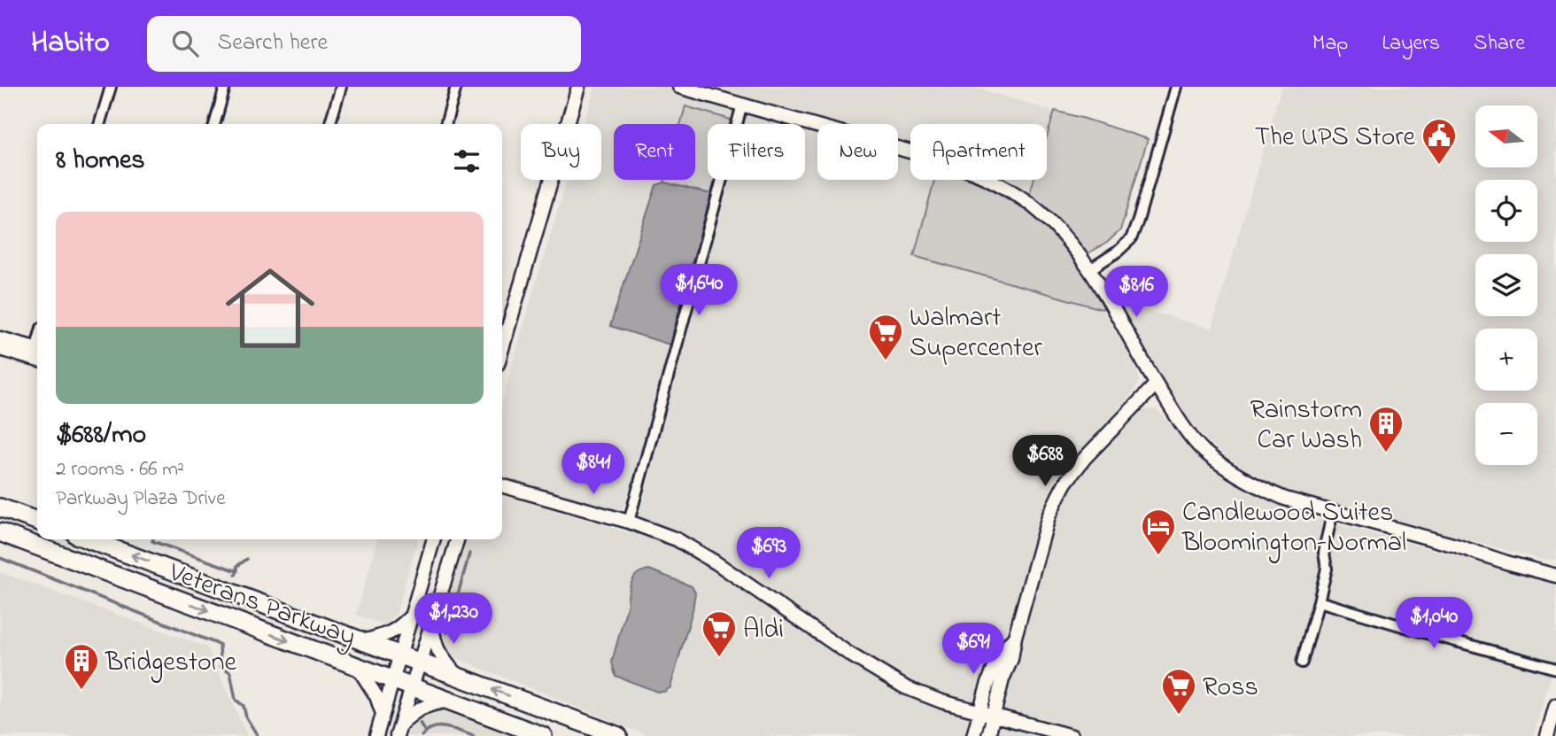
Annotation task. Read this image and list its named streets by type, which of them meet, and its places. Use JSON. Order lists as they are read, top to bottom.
{
  "streets": {
    "highway": ["Veterans Parkway"]
  },
  "places": {
    "public building": ["The UPS Store"],
    "supermarket": ["Walmart Supercenter", "Aldi", "Ross"],
    "building": ["Rainstorm Car Wash", "Bridgestone"],
    "hotel": ["Candlewood Suites Bloomington-Normal"]
  },
  "north": "left",
  "page": {
    "header": "Habito",
    "search": "Search here",
    "nav": ["Map", "Layers", "Share"],
    "map_buttons": ["+", "−"],
    "chip": [
      "Buy",
      "Rent",
      "Filters",
      "New",
      "Apartment"
    ],
    "heading": "8 homes",
    "list": [
      {
        "name": "$688/mo",
        "note": "2 rooms · 66 m² · Parkway Plaza Drive"
      }
    ],
    "price": [
      "$1,640",
      "$816",
      "$688",
      "$841",
      "$693",
      "$1,230",
      "$1,040",
      "$691"
    ]
  }
}
